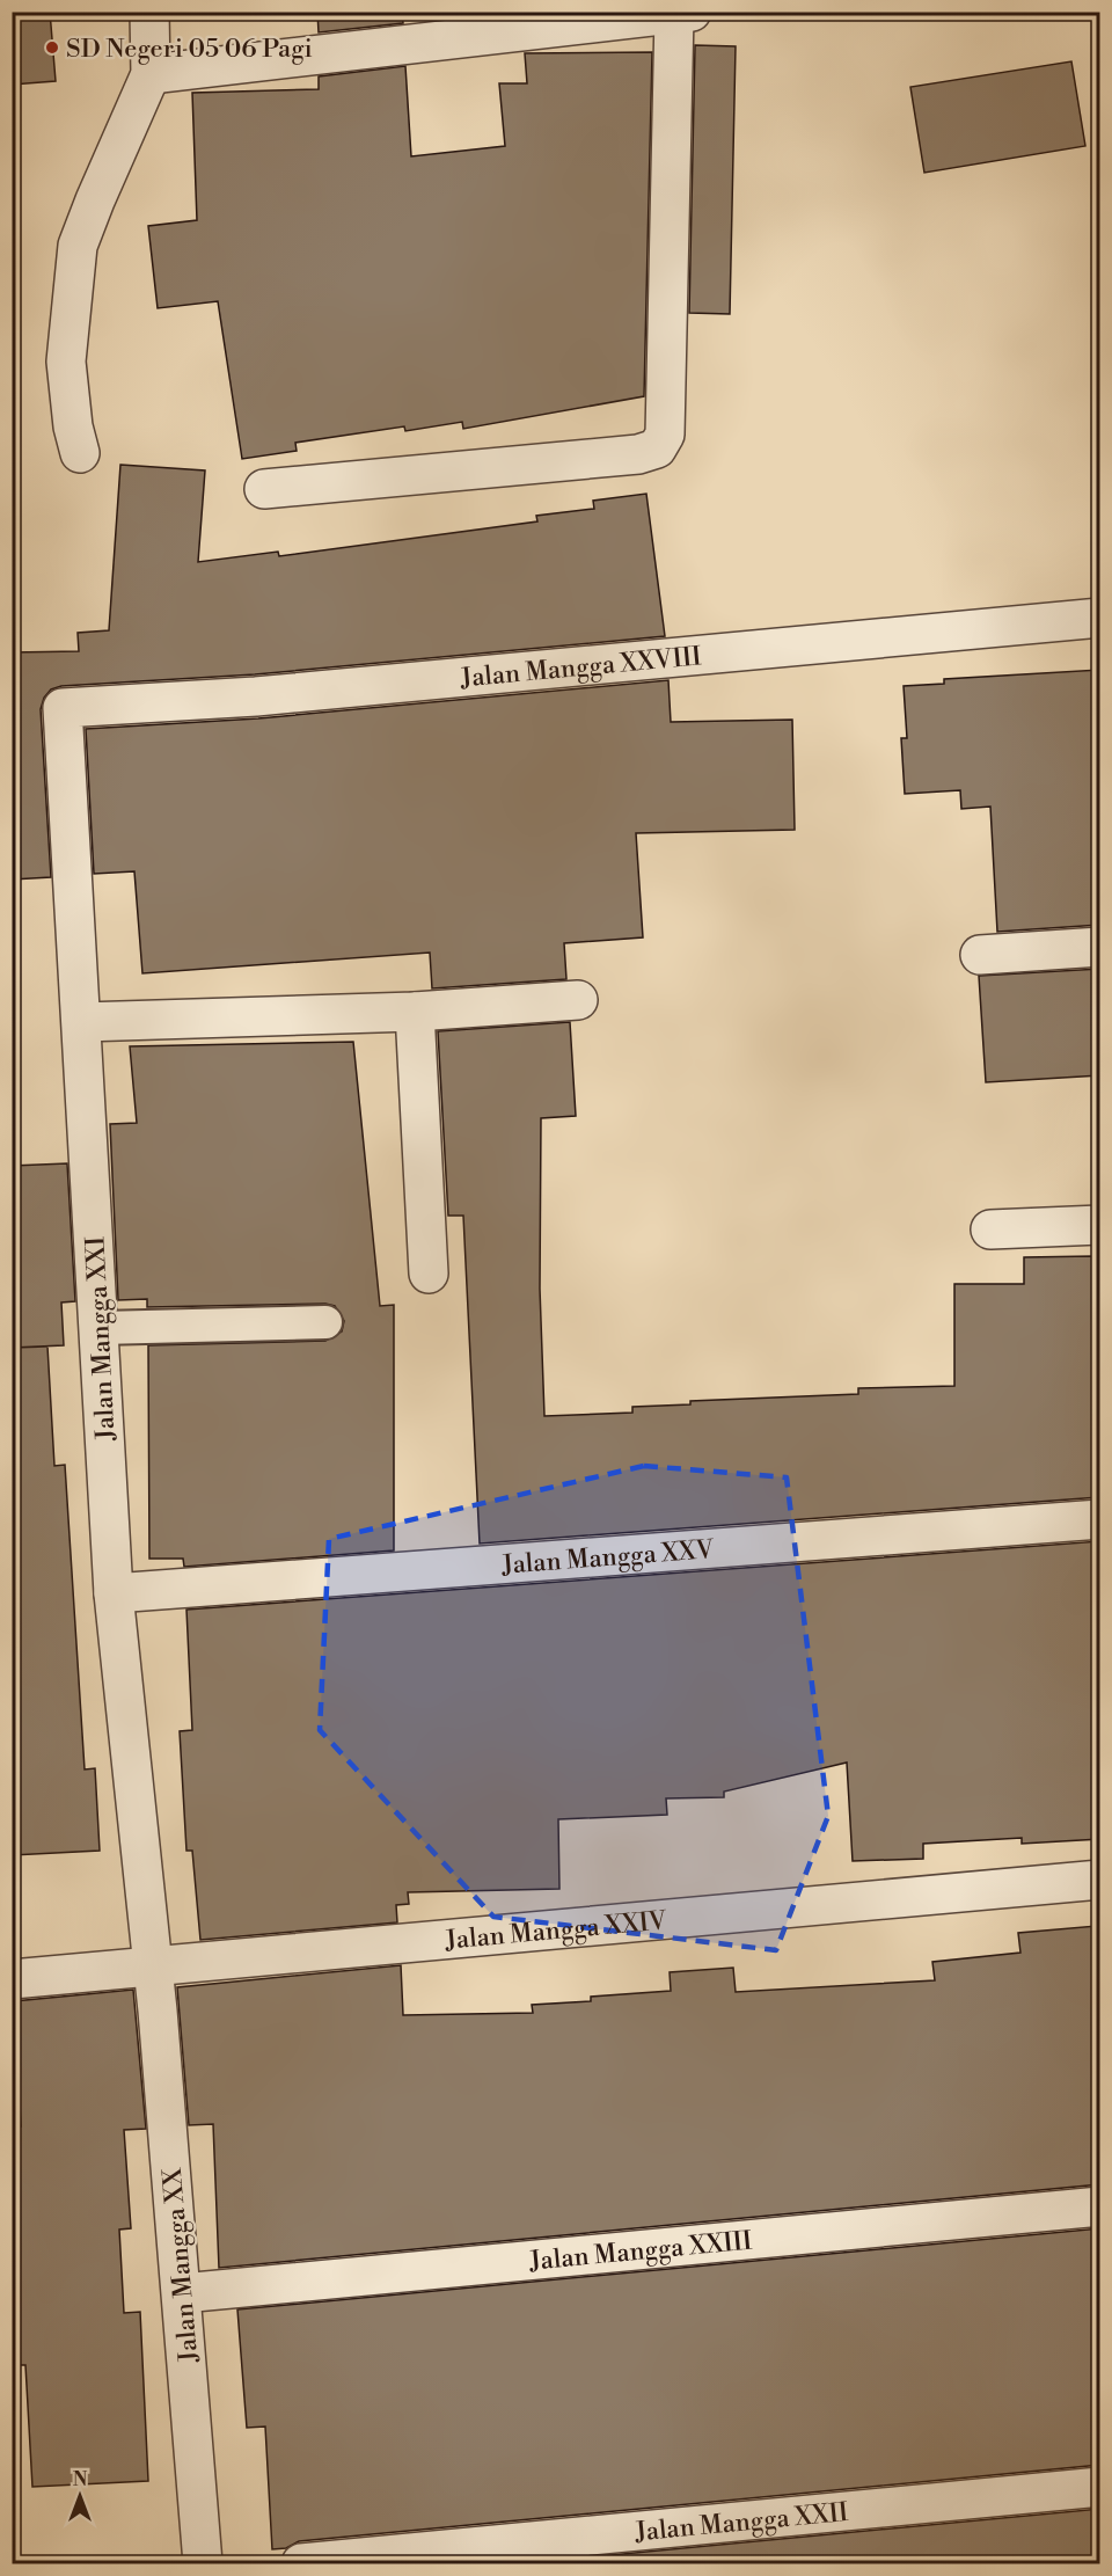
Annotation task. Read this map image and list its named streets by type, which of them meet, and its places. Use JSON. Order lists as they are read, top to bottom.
{
  "streets": {
    "street": [
      "Jalan Mangga XXVIII",
      "Jalan Mangga XXI",
      "Jalan Mangga XXV",
      "Jalan Mangga XXIV",
      "Jalan Mangga XXIII",
      "Jalan Mangga XX",
      "Jalan Mangga XXII"
    ]
  },
  "crossings": [
    ["Jalan Mangga XXVIII", "Jalan Mangga XXI"],
    ["Jalan Mangga XXI", "Jalan Mangga XXV"],
    ["Jalan Mangga XXI", "Jalan Mangga XXIV"],
    ["Jalan Mangga XXI", "Jalan Mangga XX"],
    ["Jalan Mangga XXIV", "Jalan Mangga XX"],
    ["Jalan Mangga XXIII", "Jalan Mangga XX"]
  ],
  "places": ["SD Negeri 05 06 Pagi"],
  "north": "top"
}
